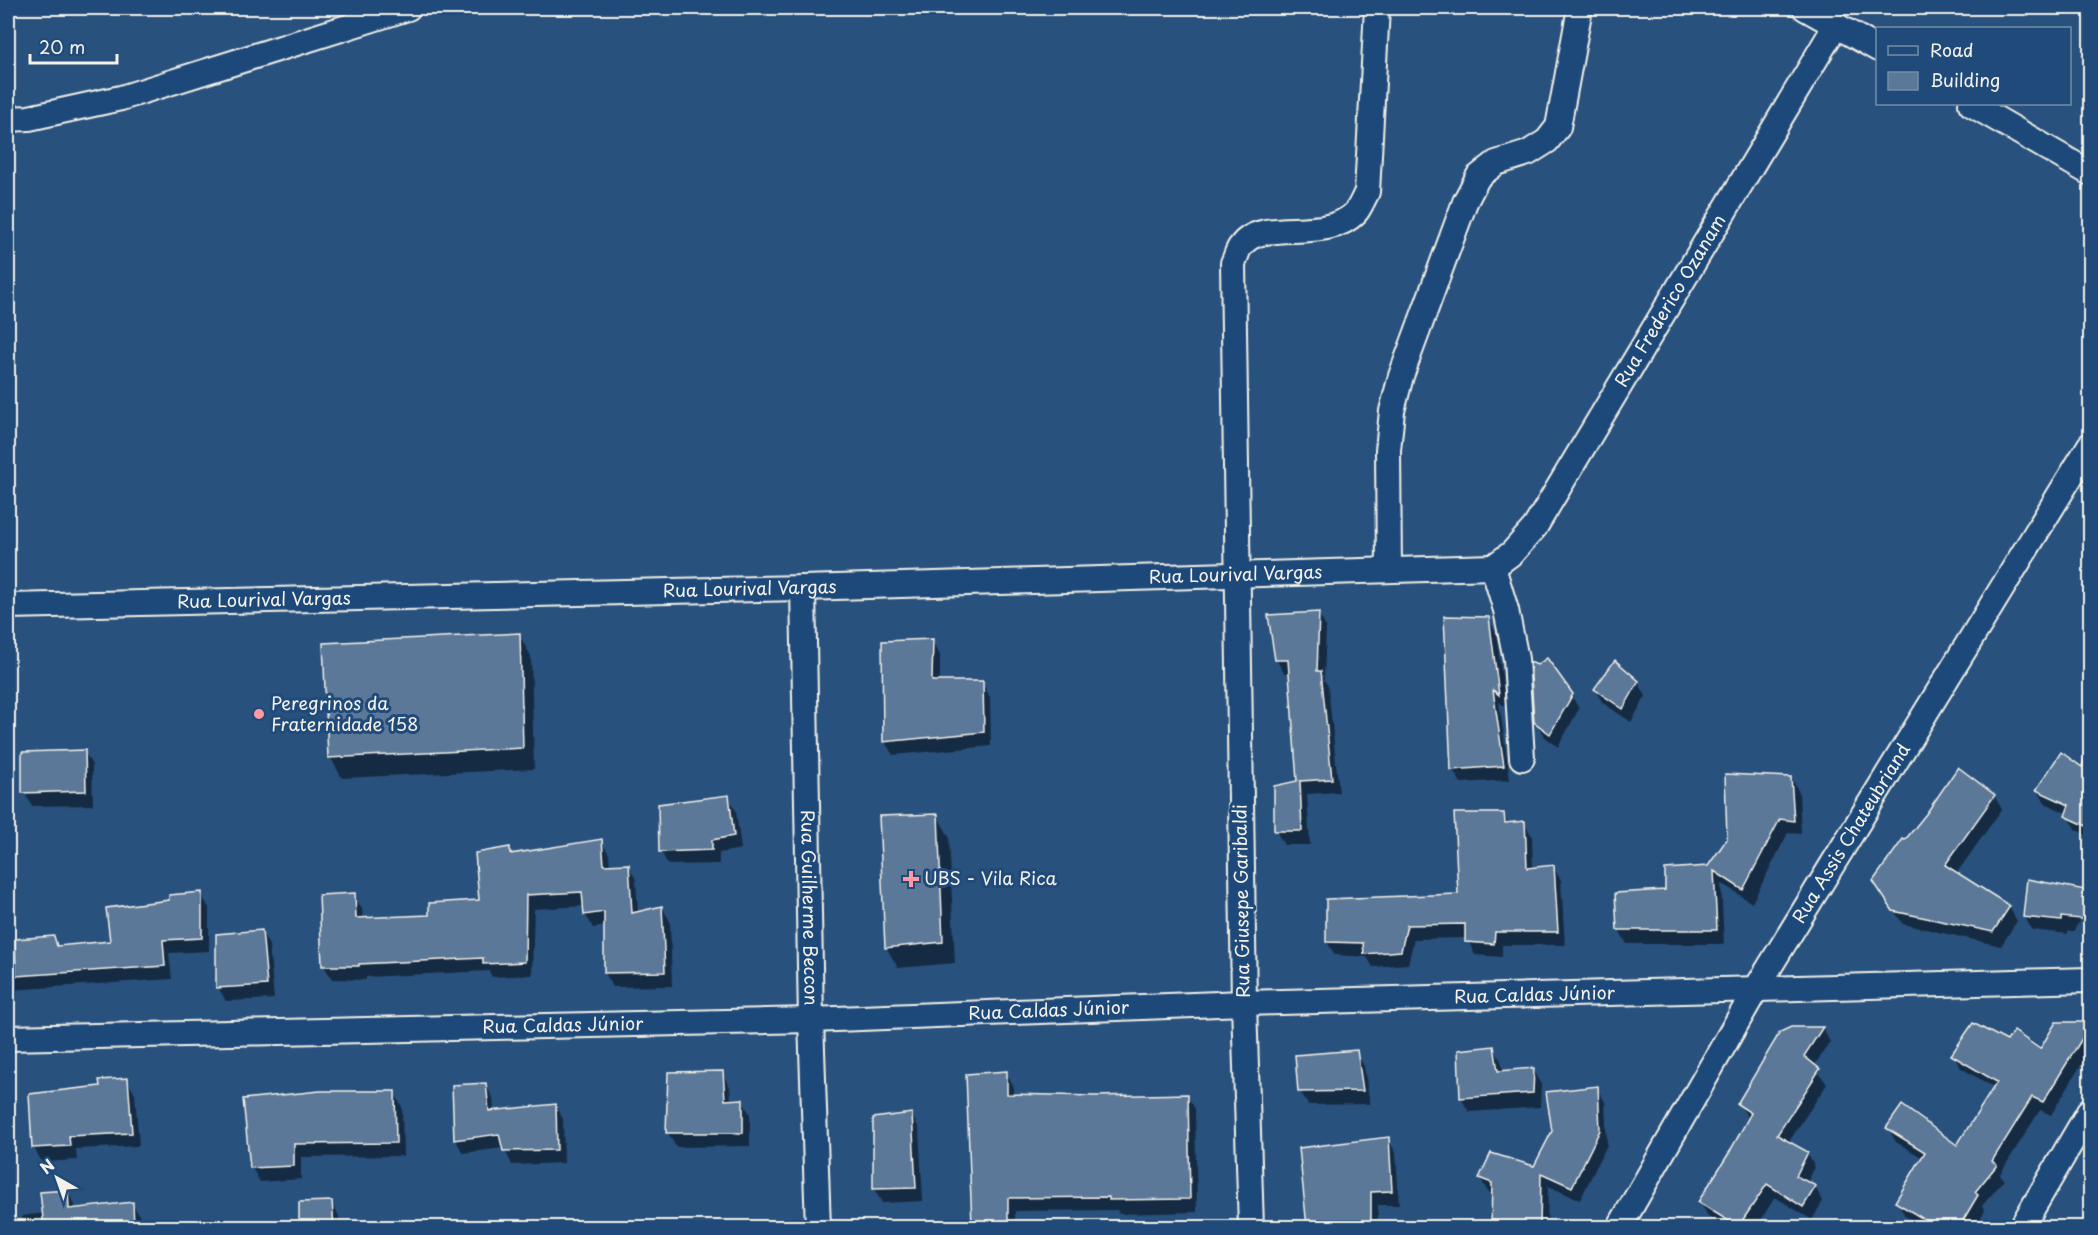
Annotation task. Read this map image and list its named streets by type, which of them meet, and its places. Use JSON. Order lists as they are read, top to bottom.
{
  "streets": {
    "street": [
      "Rua Frederico Ozanam",
      "Rua Lourival Vargas",
      "Rua Assis Chateubriand",
      "Rua Giusepe Garibaldi",
      "Rua Guilherme Beccon",
      "Rua Caldas Júnior"
    ]
  },
  "crossings": [
    ["Rua Frederico Ozanam", "Rua Lourival Vargas"],
    ["Rua Lourival Vargas", "Rua Giusepe Garibaldi"],
    ["Rua Lourival Vargas", "Rua Guilherme Beccon"],
    ["Rua Assis Chateubriand", "Rua Caldas Júnior"],
    ["Rua Giusepe Garibaldi", "Rua Caldas Júnior"],
    ["Rua Guilherme Beccon", "Rua Caldas Júnior"]
  ],
  "places": {
    "other": ["Peregrinos da Fraternidade 158"],
    "health": ["UBS - Vila Rica"]
  },
  "legend": ["Road", "Building"],
  "scale_bar": "20 m",
  "north": "top left"
}
